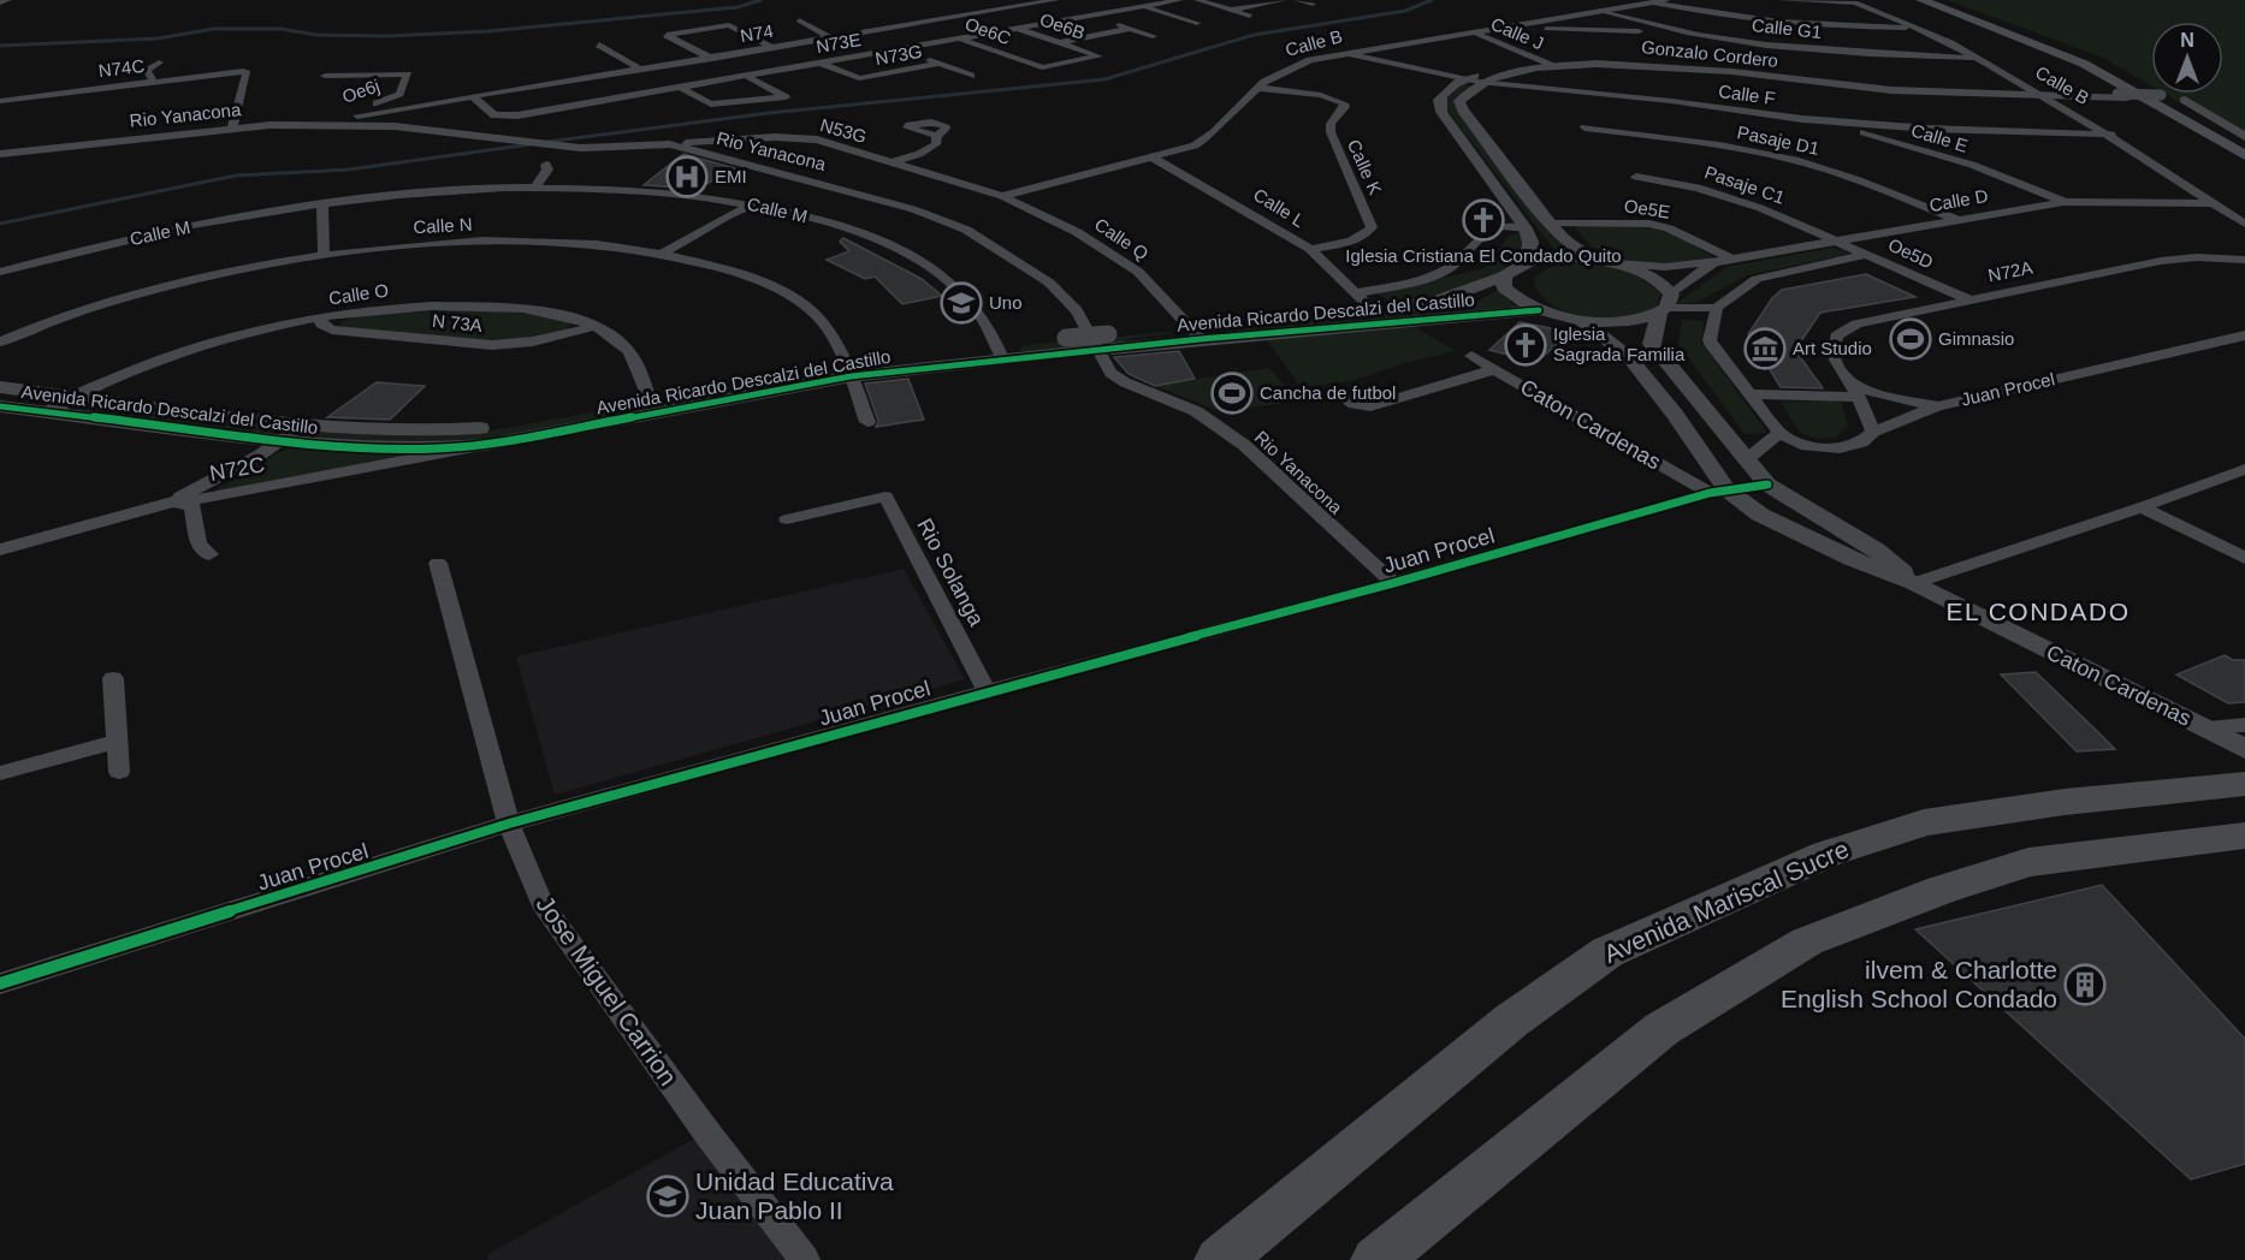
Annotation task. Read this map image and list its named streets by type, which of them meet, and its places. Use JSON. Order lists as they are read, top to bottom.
{
  "streets": {
    "main road": ["Avenida Mariscal Sucre"],
    "street": [
      "Oe6B",
      "Calle G1",
      "Oe6C",
      "N74",
      "Calle J",
      "N73E",
      "Calle B",
      "Gonzalo Cordero",
      "N73G",
      "N74C",
      "Oe6j",
      "Calle F",
      "Rio Yanacona",
      "N53G",
      "Calle E",
      "Pasaje D1",
      "Calle K",
      "Pasaje C1",
      "Calle D",
      "Calle L",
      "Oe5E",
      "Calle M",
      "Calle N",
      "Calle Q",
      "Oe5D",
      "N72A",
      "Calle O",
      "Avenida Ricardo Descalzi del Castillo",
      "N 73A",
      "Juan Procel",
      "Caton Cardenas",
      "N72C",
      "Rio Solanga",
      "Jose Miguel Carrion"
    ]
  },
  "crossings": [
    ["Oe6B", "Oe6C"],
    ["Oe6B", "N73E"],
    ["Calle G1", "Calle B"],
    ["Oe6C", "N74"],
    ["Oe6C", "N73E"],
    ["N74", "N73E"],
    ["N74", "Oe6j"],
    ["Calle J", "Calle B"],
    ["Calle J", "Gonzalo Cordero"],
    ["N73E", "N73G"],
    ["Calle B", "Gonzalo Cordero"],
    ["Calle B", "Calle F"],
    ["Calle B", "N53G"],
    ["Calle B", "Calle K"],
    ["Calle B", "Calle D"],
    ["Calle B", "Calle L"],
    ["Calle B", "Calle Q"],
    ["Gonzalo Cordero", "Calle F"],
    ["N74C", "Rio Yanacona"],
    ["Oe6j", "Rio Yanacona"],
    ["Calle F", "Calle E"],
    ["Rio Yanacona", "N53G"],
    ["Rio Yanacona", "Juan Procel"],
    ["N53G", "Calle Q"],
    ["Calle E", "Calle D"],
    ["Pasaje D1", "Calle D"],
    ["Calle K", "Calle L"],
    ["Pasaje C1", "Calle D"],
    ["Pasaje C1", "Oe5D"],
    ["Calle D", "Oe5E"],
    ["Calle D", "Oe5D"],
    ["Calle D", "Caton Cardenas"],
    ["Calle L", "Avenida Ricardo Descalzi del Castillo"],
    ["Calle M", "Avenida Ricardo Descalzi del Castillo"],
    ["Calle N", "Avenida Ricardo Descalzi del Castillo"],
    ["Calle Q", "Avenida Ricardo Descalzi del Castillo"],
    ["Oe5D", "N72A"],
    ["N72A", "Juan Procel"],
    ["Calle O", "Avenida Ricardo Descalzi del Castillo"],
    ["Calle O", "N 73A"],
    ["Avenida Ricardo Descalzi del Castillo", "N72C"],
    ["Juan Procel", "Caton Cardenas"],
    ["Juan Procel", "Rio Solanga"],
    ["Juan Procel", "Jose Miguel Carrion"]
  ],
  "districts": ["EL CONDADO"],
  "places": {
    "hospital": ["EMI"],
    "church": ["Iglesia Cristiana El Condado Quito", "Iglesia Sagrada Familia"],
    "school or university": ["Uno", "Unidad Educativa Juan Pablo II"],
    "sports": ["Gimnasio", "Cancha de futbol"],
    "museum": ["Art Studio"],
    "building": ["ilvem & Charlotte English School Condado"]
  },
  "north": "top"
}
